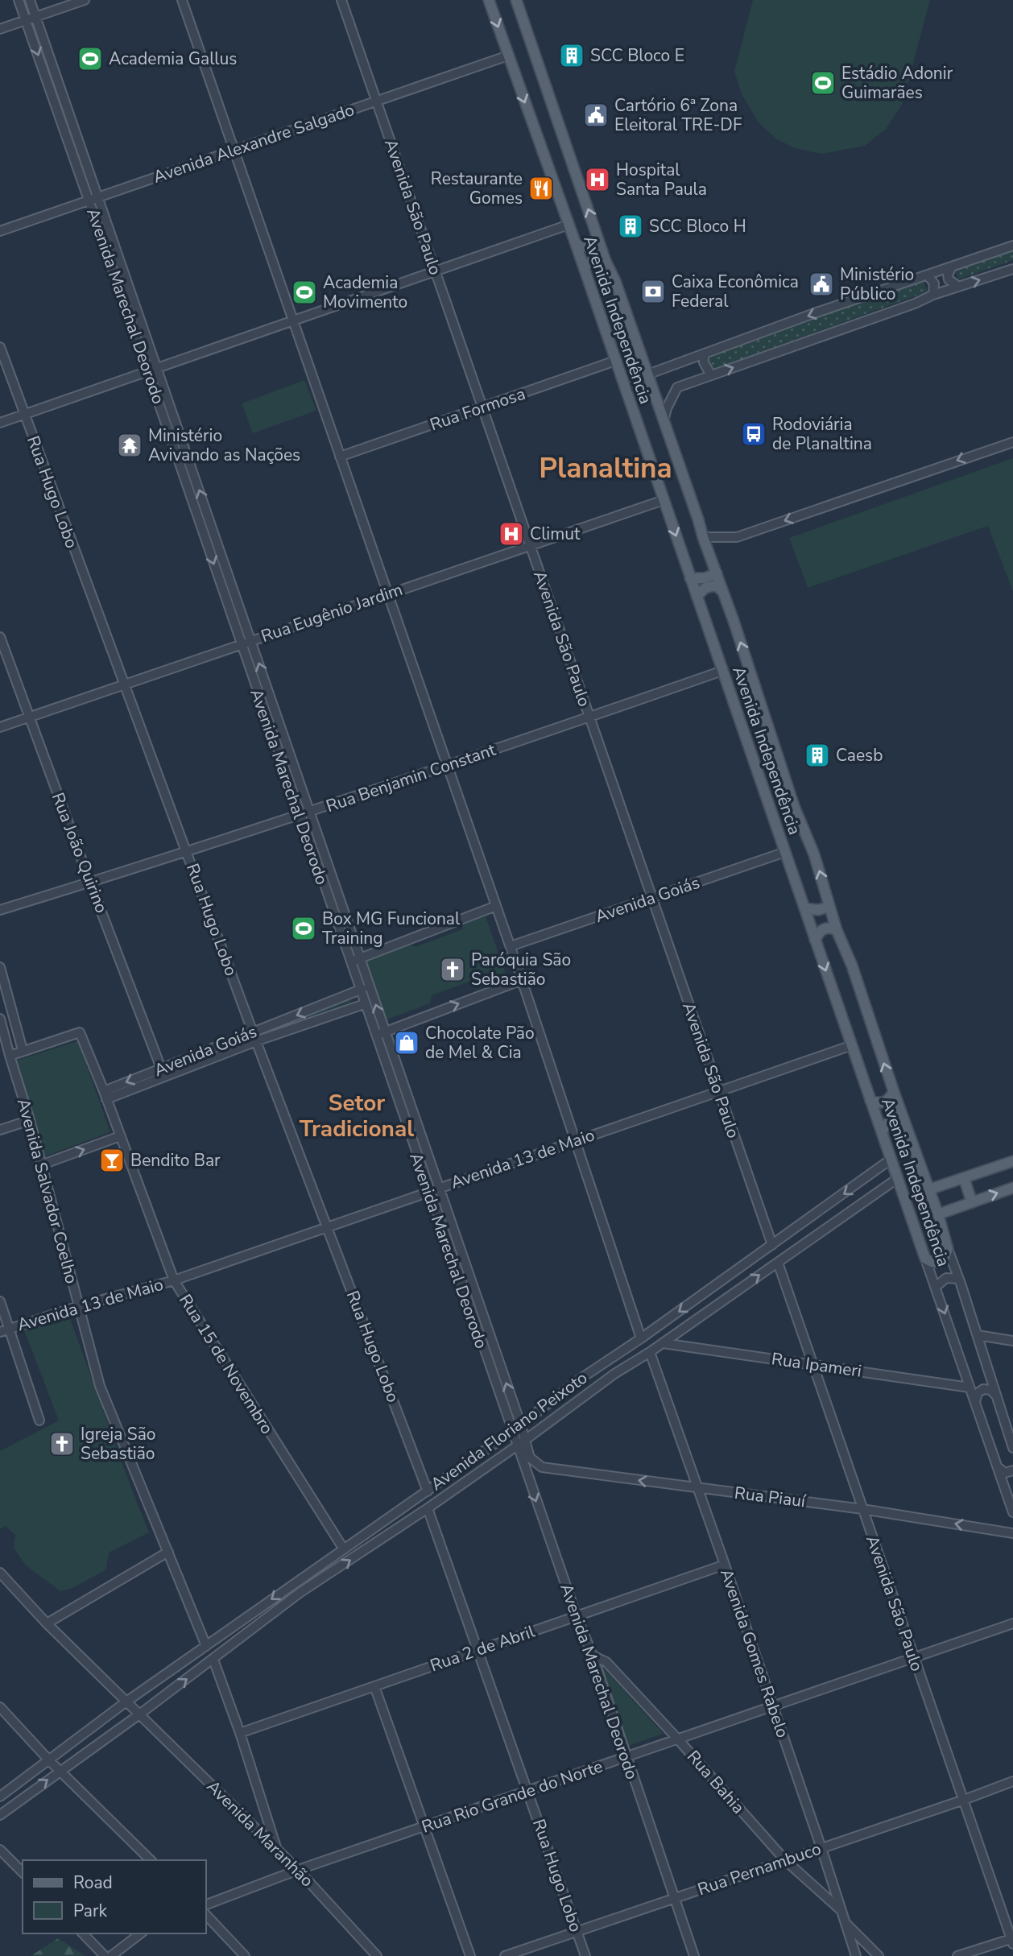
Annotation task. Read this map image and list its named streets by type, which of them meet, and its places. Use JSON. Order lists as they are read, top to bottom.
{
  "streets": {
    "main road": ["Avenida Independência"],
    "street": [
      "Avenida Alexandre Salgado",
      "Avenida São Paulo",
      "Avenida Marechal Deorodo",
      "Rua Formosa",
      "Rua Hugo Lobo",
      "Rua Eugênio Jardim",
      "Rua Benjamin Constant",
      "Rua João Quirino",
      "Avenida Goiás",
      "Avenida 13 de Maio",
      "Avenida Salvador Coelho",
      "Rua 15 de Novembro",
      "Rua Ipameri",
      "Avenida Floriano Peixoto",
      "Rua Piauí",
      "Rua 2 de Abril",
      "Avenida Gomes Rabelo",
      "Rua Bahia",
      "Rua Rio Grande do Norte",
      "Avenida Maranhão",
      "Rua Pernambuco"
    ]
  },
  "crossings": [
    ["Avenida Alexandre Salgado", "Avenida São Paulo"],
    ["Avenida Alexandre Salgado", "Avenida Marechal Deorodo"],
    ["Avenida Alexandre Salgado", "Avenida Independência"],
    ["Avenida São Paulo", "Rua Formosa"],
    ["Avenida São Paulo", "Rua Eugênio Jardim"],
    ["Avenida São Paulo", "Rua Benjamin Constant"],
    ["Avenida São Paulo", "Avenida Goiás"],
    ["Avenida São Paulo", "Avenida 13 de Maio"],
    ["Avenida São Paulo", "Rua Ipameri"],
    ["Avenida São Paulo", "Avenida Floriano Peixoto"],
    ["Avenida São Paulo", "Rua Piauí"],
    ["Avenida São Paulo", "Rua Rio Grande do Norte"],
    ["Avenida São Paulo", "Rua Pernambuco"],
    ["Avenida Marechal Deorodo", "Rua Eugênio Jardim"],
    ["Avenida Marechal Deorodo", "Rua Benjamin Constant"],
    ["Avenida Marechal Deorodo", "Avenida Goiás"],
    ["Avenida Marechal Deorodo", "Avenida 13 de Maio"],
    ["Avenida Marechal Deorodo", "Avenida Floriano Peixoto"],
    ["Avenida Marechal Deorodo", "Rua Piauí"],
    ["Avenida Marechal Deorodo", "Rua 2 de Abril"],
    ["Avenida Marechal Deorodo", "Rua Bahia"],
    ["Avenida Marechal Deorodo", "Rua Rio Grande do Norte"],
    ["Avenida Marechal Deorodo", "Rua Pernambuco"],
    ["Avenida Independência", "Rua Formosa"],
    ["Avenida Independência", "Rua Eugênio Jardim"],
    ["Avenida Independência", "Rua Benjamin Constant"],
    ["Avenida Independência", "Avenida Goiás"],
    ["Avenida Independência", "Avenida 13 de Maio"],
    ["Avenida Independência", "Rua Ipameri"],
    ["Avenida Independência", "Avenida Floriano Peixoto"],
    ["Rua Hugo Lobo", "Rua Eugênio Jardim"],
    ["Rua Hugo Lobo", "Rua Benjamin Constant"],
    ["Rua Hugo Lobo", "Avenida Goiás"],
    ["Rua Hugo Lobo", "Avenida 13 de Maio"],
    ["Rua Hugo Lobo", "Avenida Floriano Peixoto"],
    ["Rua Hugo Lobo", "Rua 2 de Abril"],
    ["Rua Hugo Lobo", "Rua Rio Grande do Norte"],
    ["Rua Hugo Lobo", "Rua Pernambuco"],
    ["Rua Eugênio Jardim", "Rua João Quirino"],
    ["Rua Benjamin Constant", "Rua João Quirino"],
    ["Rua João Quirino", "Avenida Goiás"],
    ["Avenida Goiás", "Rua 15 de Novembro"],
    ["Avenida 13 de Maio", "Avenida Salvador Coelho"],
    ["Avenida 13 de Maio", "Rua 15 de Novembro"],
    ["Avenida Salvador Coelho", "Avenida Floriano Peixoto"],
    ["Rua 15 de Novembro", "Avenida Floriano Peixoto"],
    ["Rua Ipameri", "Avenida Floriano Peixoto"],
    ["Avenida Floriano Peixoto", "Avenida Gomes Rabelo"],
    ["Avenida Floriano Peixoto", "Avenida Maranhão"],
    ["Rua Piauí", "Avenida Gomes Rabelo"],
    ["Rua 2 de Abril", "Avenida Gomes Rabelo"],
    ["Avenida Gomes Rabelo", "Rua Bahia"],
    ["Avenida Gomes Rabelo", "Rua Rio Grande do Norte"],
    ["Avenida Gomes Rabelo", "Rua Pernambuco"],
    ["Rua Bahia", "Rua Rio Grande do Norte"],
    ["Rua Bahia", "Rua Pernambuco"],
    ["Rua Rio Grande do Norte", "Avenida Maranhão"]
  ],
  "one_way": ["Rua Piauí"],
  "districts": ["Planaltina", "Setor Tradicional"],
  "places": {
    "building": ["SCC Bloco E", "SCC Bloco H", "Caesb"],
    "sports": [
      "Academia Gallus",
      "Estádio Adonir Guimarães",
      "Academia Movimento",
      "Box MG Funcional Training"
    ],
    "public building": ["Cartório 6ª Zona Eleitoral TRE-DF", "Ministério Público"],
    "hospital": ["Hospital Santa Paula", "Climut"],
    "restaurant": ["Restaurante Gomes"],
    "bank": ["Caixa Econômica Federal"],
    "bus stop": ["Rodoviária de Planaltina"],
    "temple": ["Ministério Avivando as Nações"],
    "church": ["Paróquia São Sebastião", "Igreja São Sebastião"],
    "shop": ["Chocolate Pão de Mel & Cia"],
    "bar": ["Bendito Bar"]
  },
  "legend": ["Road", "Park"]
}
